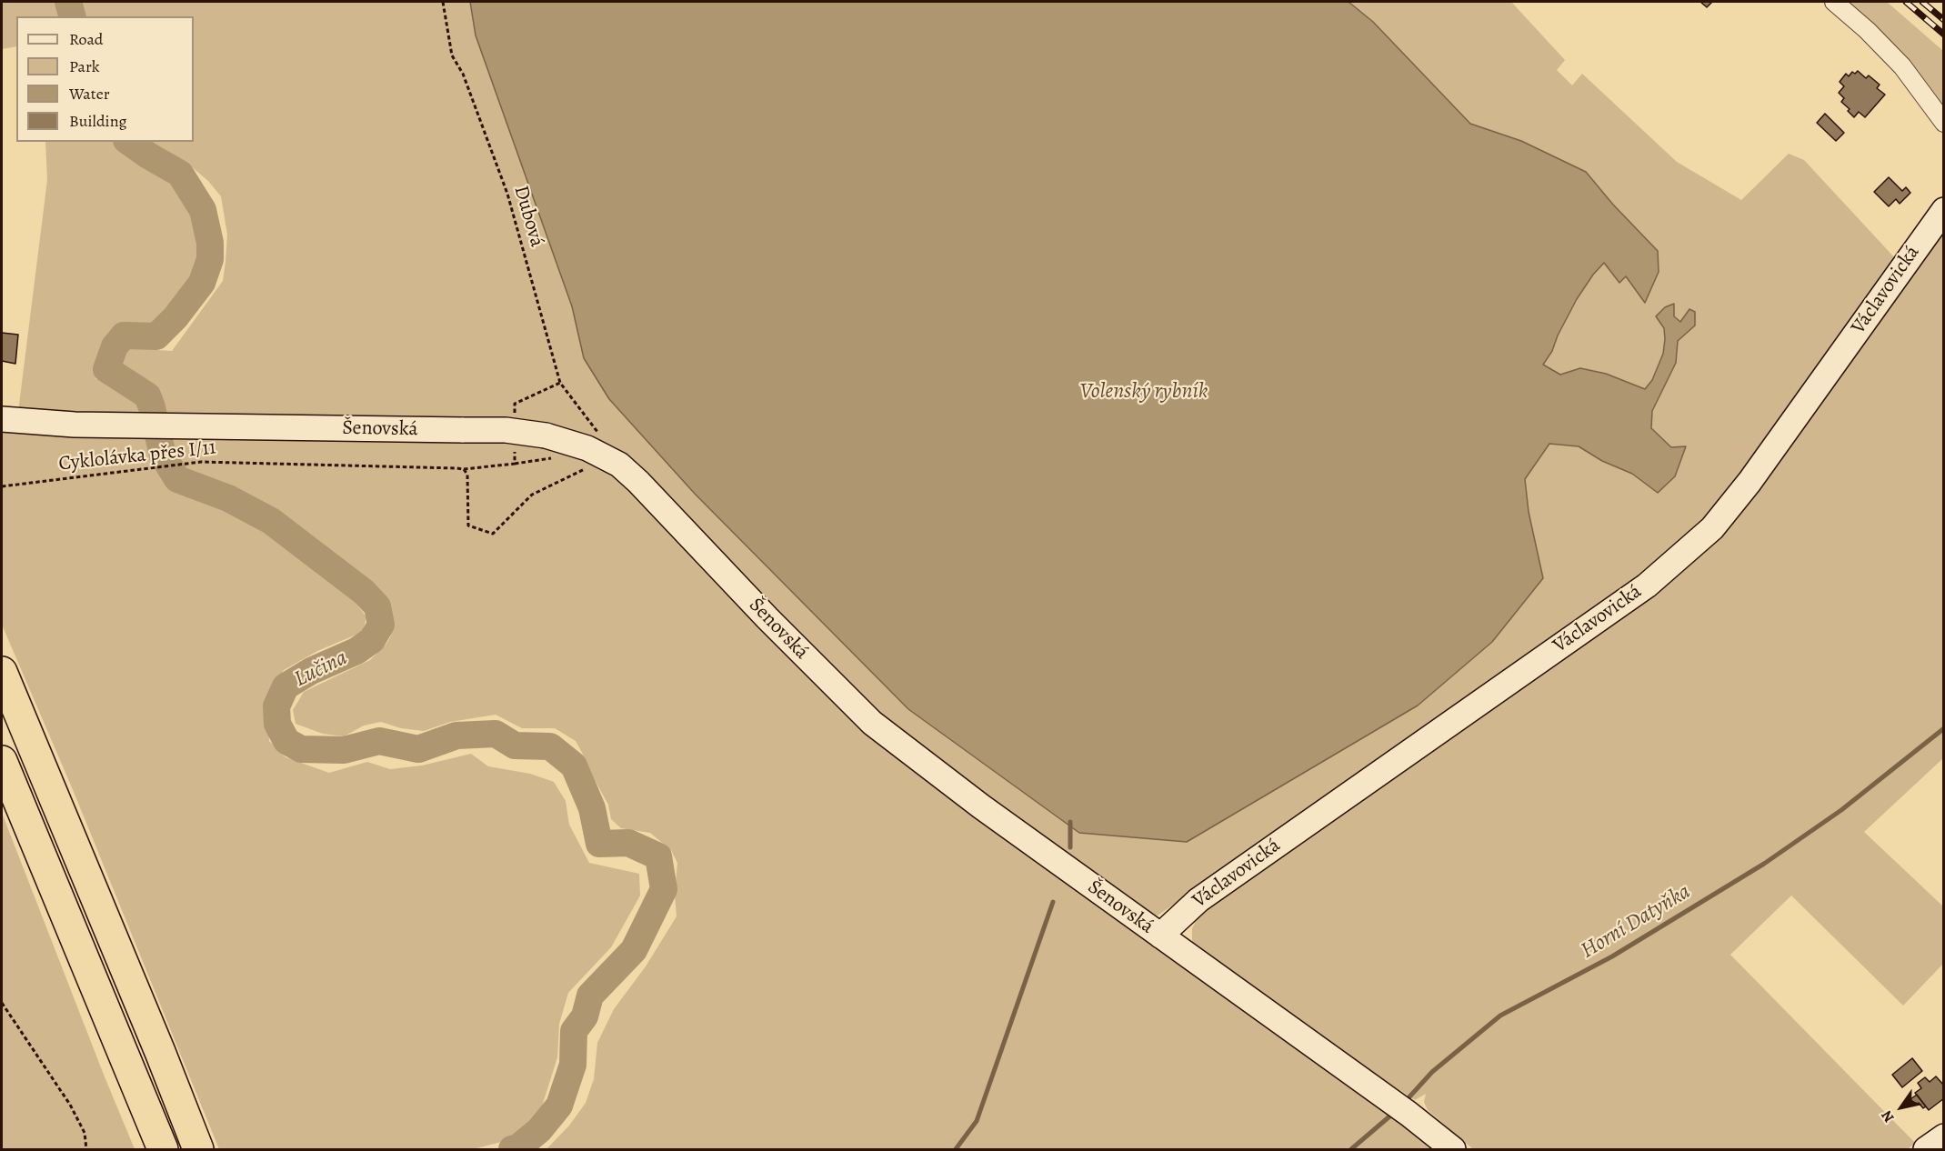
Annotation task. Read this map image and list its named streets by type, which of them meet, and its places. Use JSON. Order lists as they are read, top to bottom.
{
  "streets": {
    "main road": ["Václavovická", "Šenovská"],
    "path": ["Dubová", "Cyklolávka přes I/11"]
  },
  "crossings": [
    ["Václavovická", "Šenovská"]
  ],
  "water": ["Volenský rybník", "Lučina", "Horní Datyňka"],
  "legend": [
    "Road",
    "Park",
    "Water",
    "Building"
  ],
  "north": "bottom left"
}
